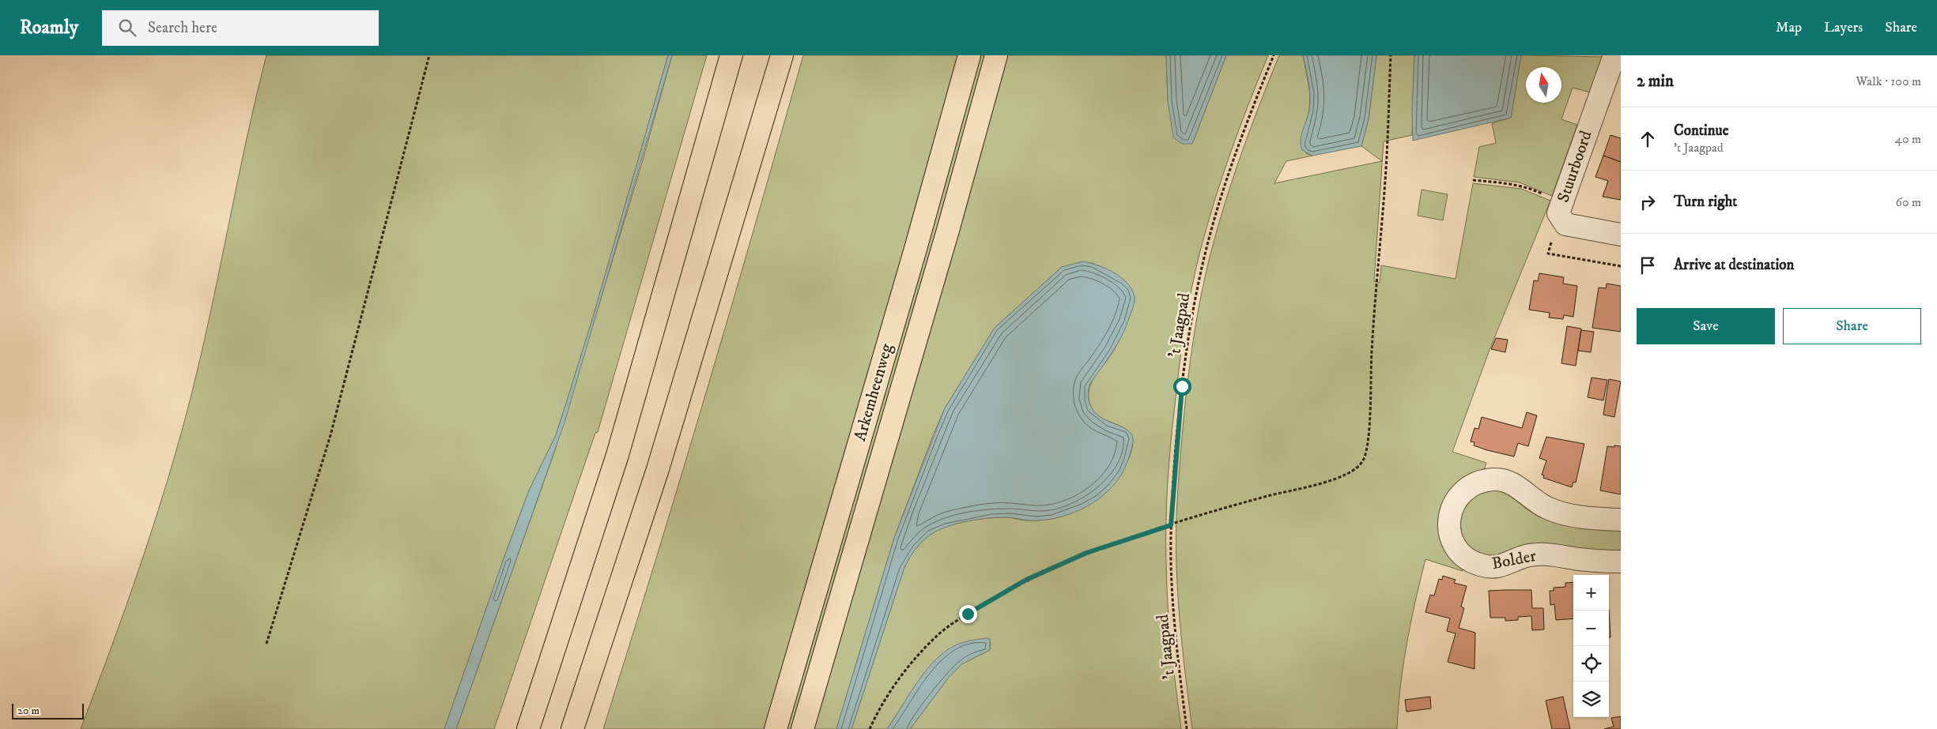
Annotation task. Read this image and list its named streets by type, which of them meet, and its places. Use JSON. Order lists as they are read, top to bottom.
{
  "streets": {
    "main road": ["Arkemheenweg"],
    "street": ["Stuurboord", "Bolder"],
    "path": ["'t Jaagpad"]
  },
  "scale_bar": "20 m",
  "north": "top",
  "page": {
    "header": "Roamly",
    "search": "Search here",
    "nav": ["Map", "Layers", "Share"],
    "heading": ["2 min", "Walk · 100 m"],
    "list": [
      ["Continue", "'t Jaagpad", "40 m"],
      ["Turn right", "60 m"],
      "Arrive at destination"
    ],
    "buttons": ["Save", "Share"],
    "map_buttons": ["+", "−"],
    "scale": "20 m"
  }
}
